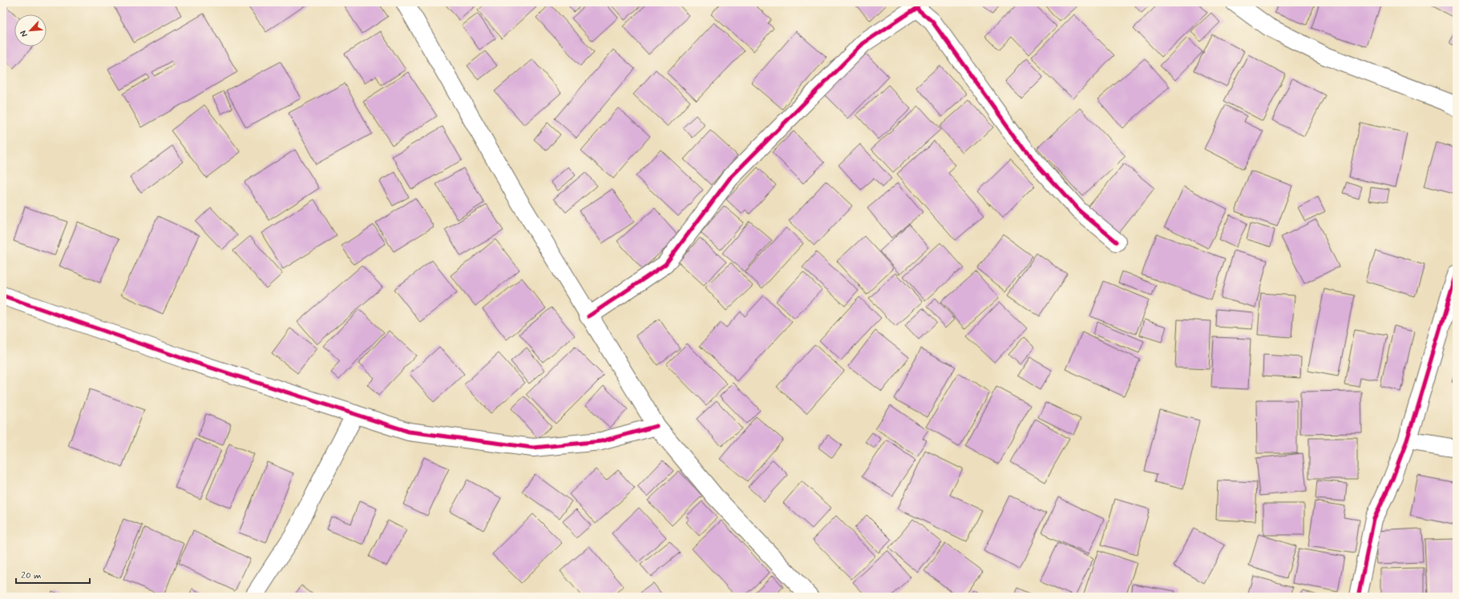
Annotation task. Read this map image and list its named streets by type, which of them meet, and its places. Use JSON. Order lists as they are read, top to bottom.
{
  "scale_bar": "20 m",
  "north": "bottom left"
}
